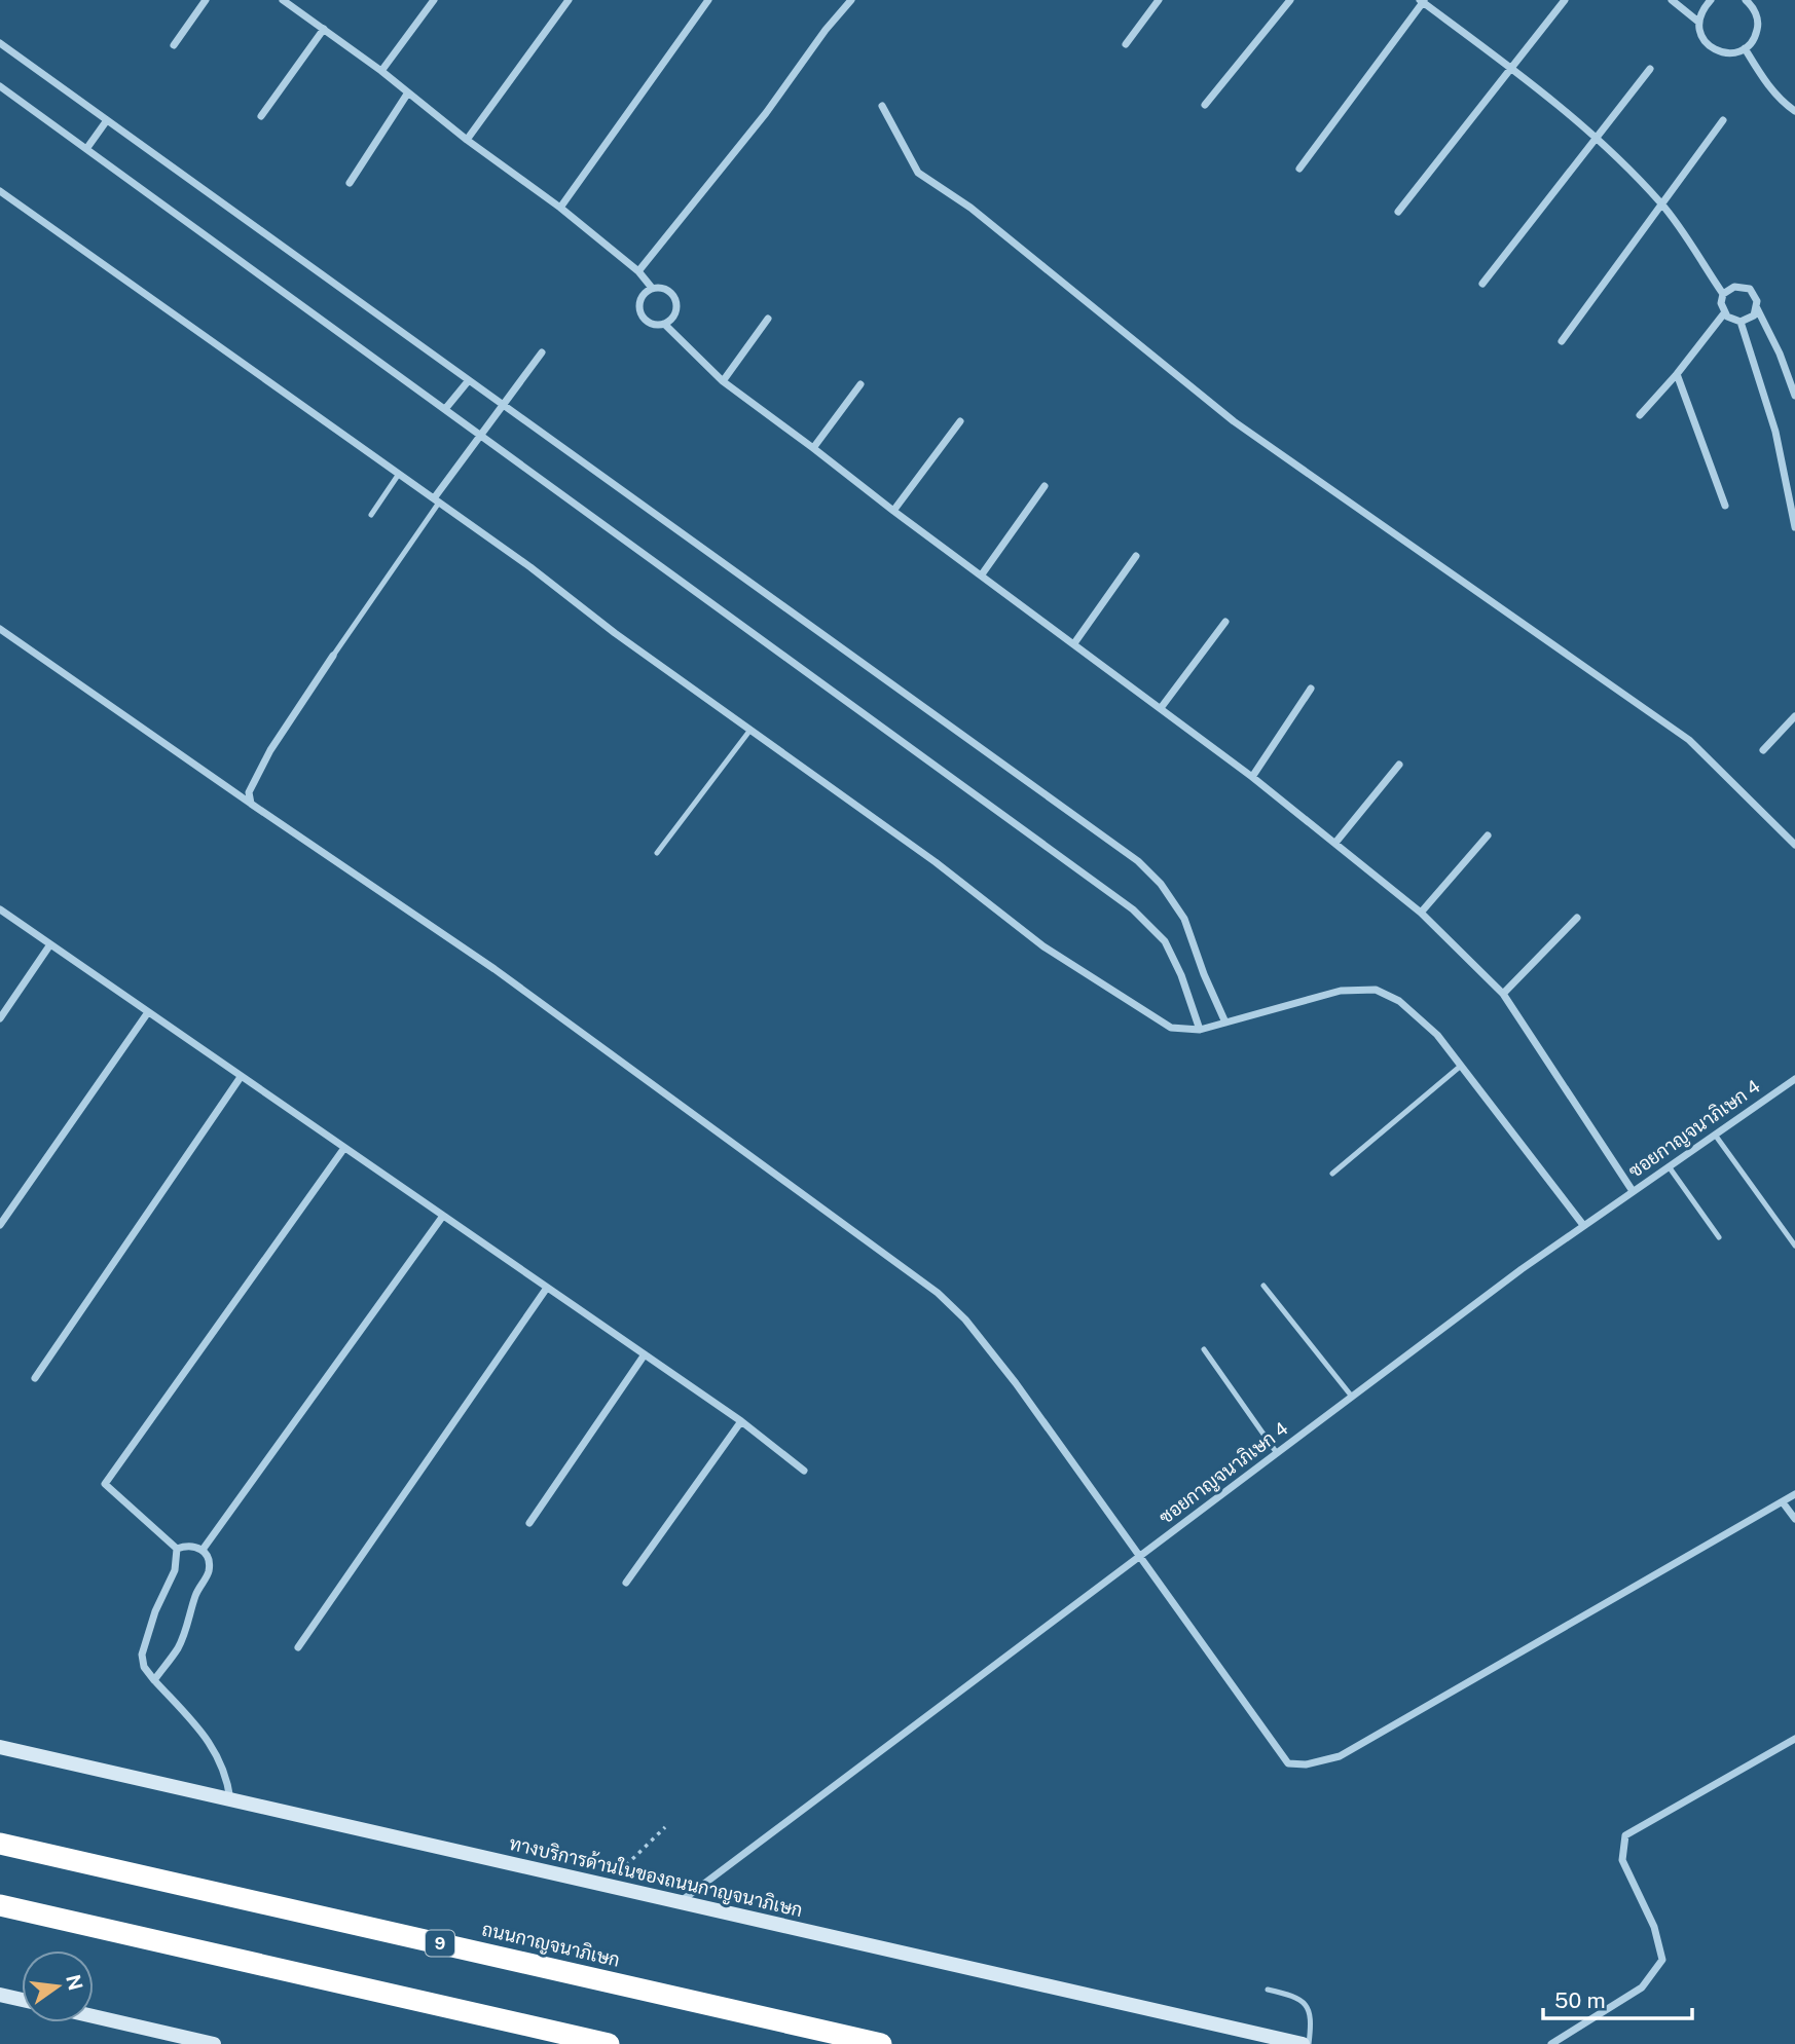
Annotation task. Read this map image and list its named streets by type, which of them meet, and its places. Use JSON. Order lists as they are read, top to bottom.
{
  "streets": {
    "highway": ["9", "ถนนกาญจนาภิเษก"],
    "main road": ["ทางบริการด้านในของถนนกาญจนาภิเษก"],
    "street": ["ซอยกาญจนาภิเษก 4"]
  },
  "crossings": [
    ["ซอยกาญจนาภิเษก 4", "ทางบริการด้านในของถนนกาญจนาภิเษก"]
  ],
  "scale_bar": "50 m",
  "north": "right"
}
